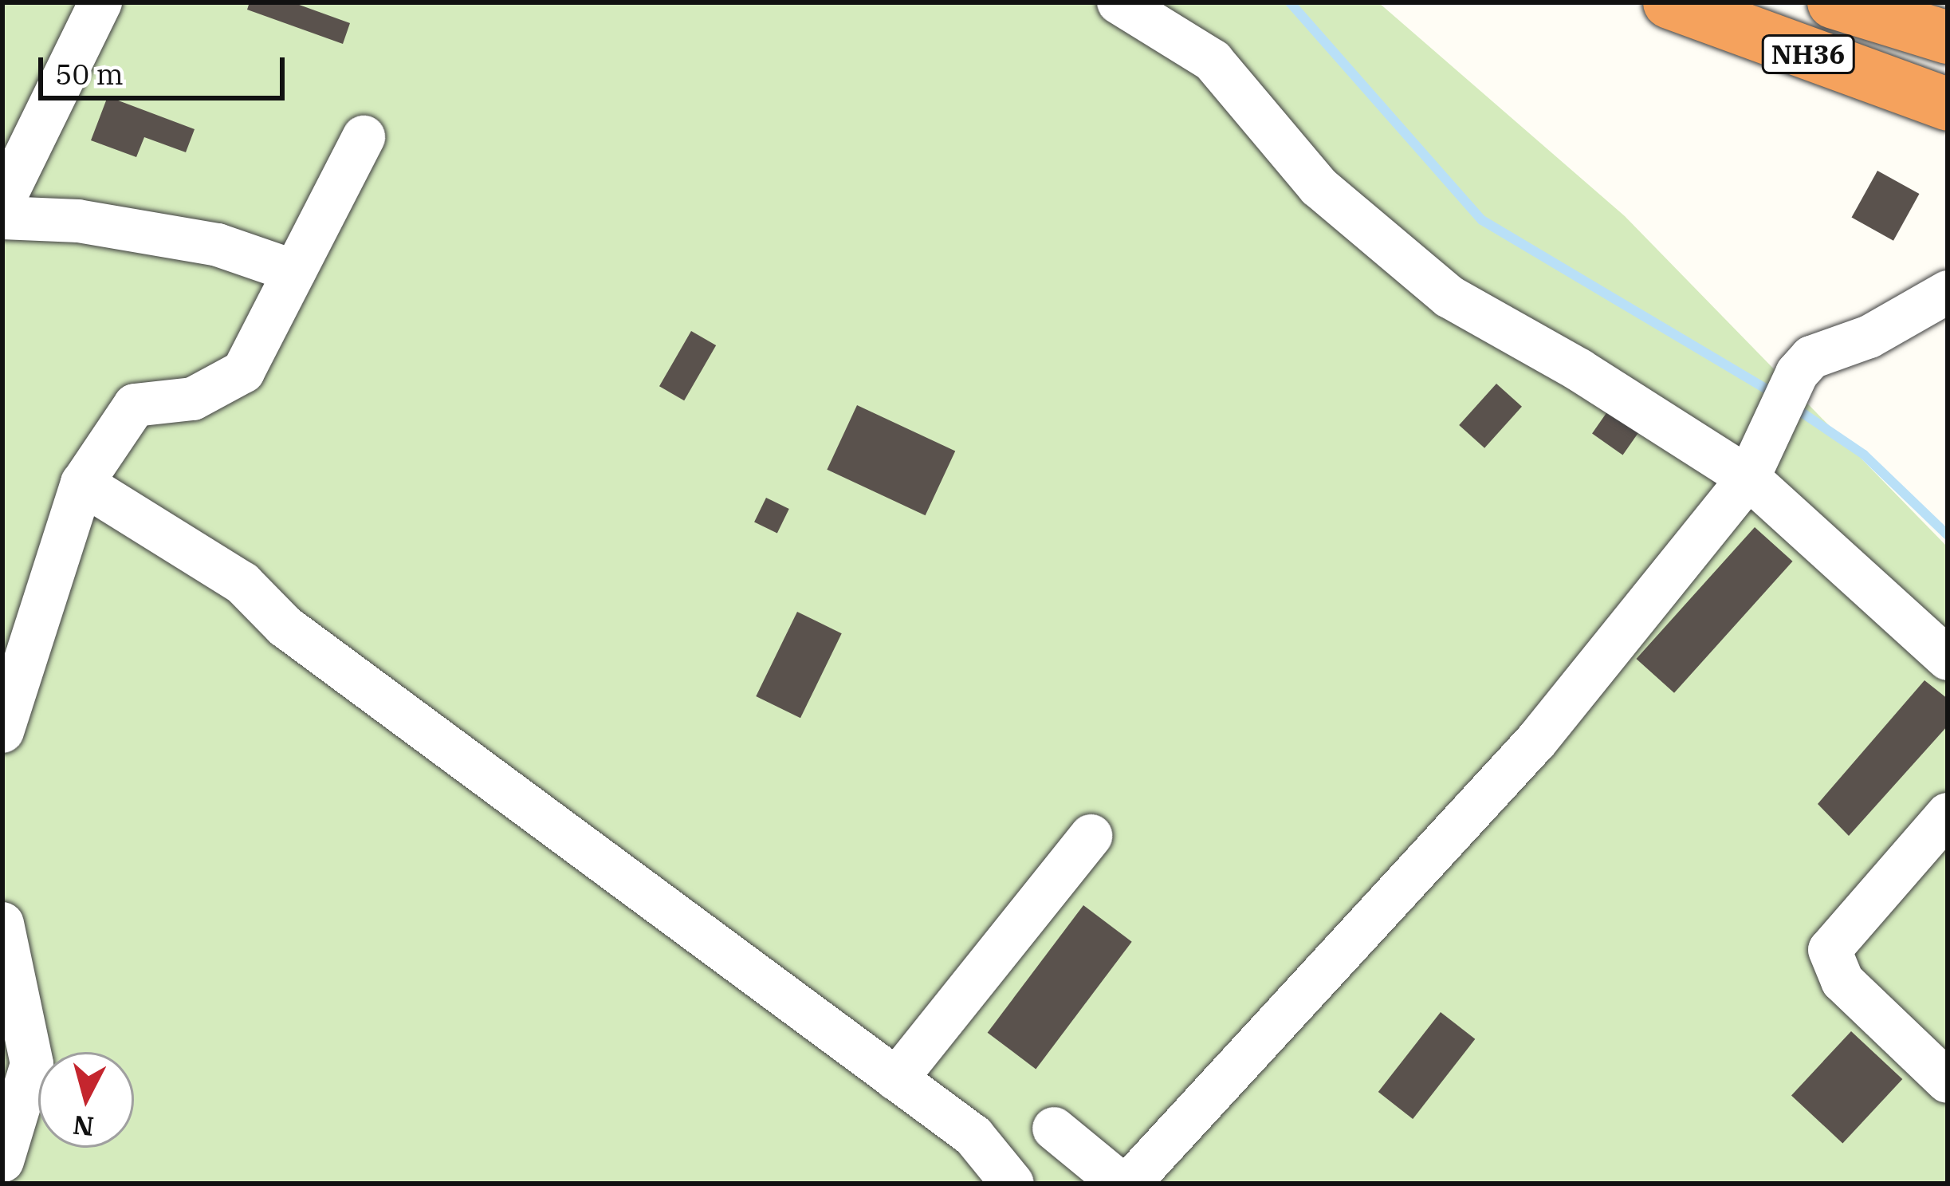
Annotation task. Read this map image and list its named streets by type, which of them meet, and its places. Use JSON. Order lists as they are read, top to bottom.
{
  "streets": {
    "highway": ["NH36"]
  },
  "scale_bar": "50 m",
  "north": "bottom"
}
